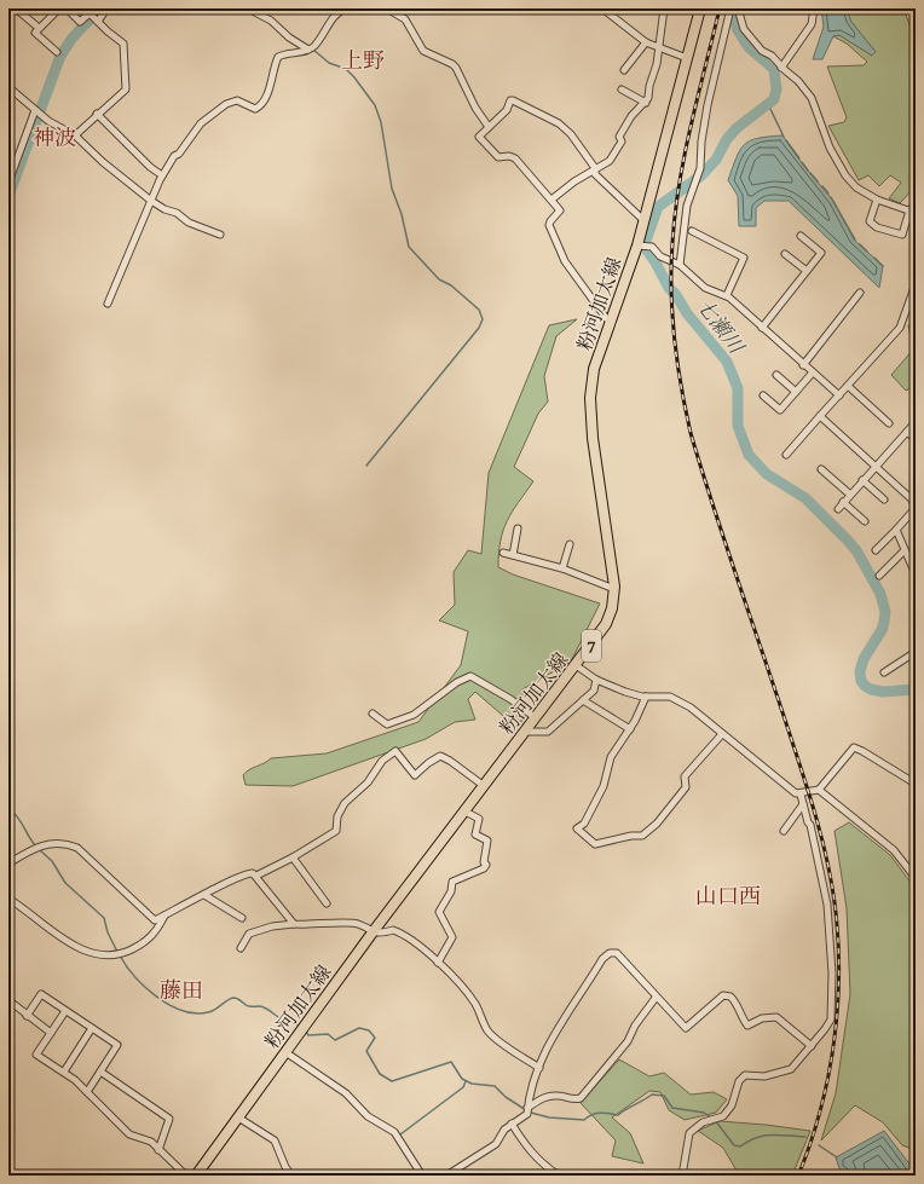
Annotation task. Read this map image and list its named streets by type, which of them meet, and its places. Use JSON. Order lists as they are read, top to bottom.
{
  "streets": {
    "main road": ["粉河加太線", "7"]
  },
  "districts": [
    "上野",
    "神波",
    "山口西",
    "藤田"
  ],
  "water": ["七瀬川"]
}
